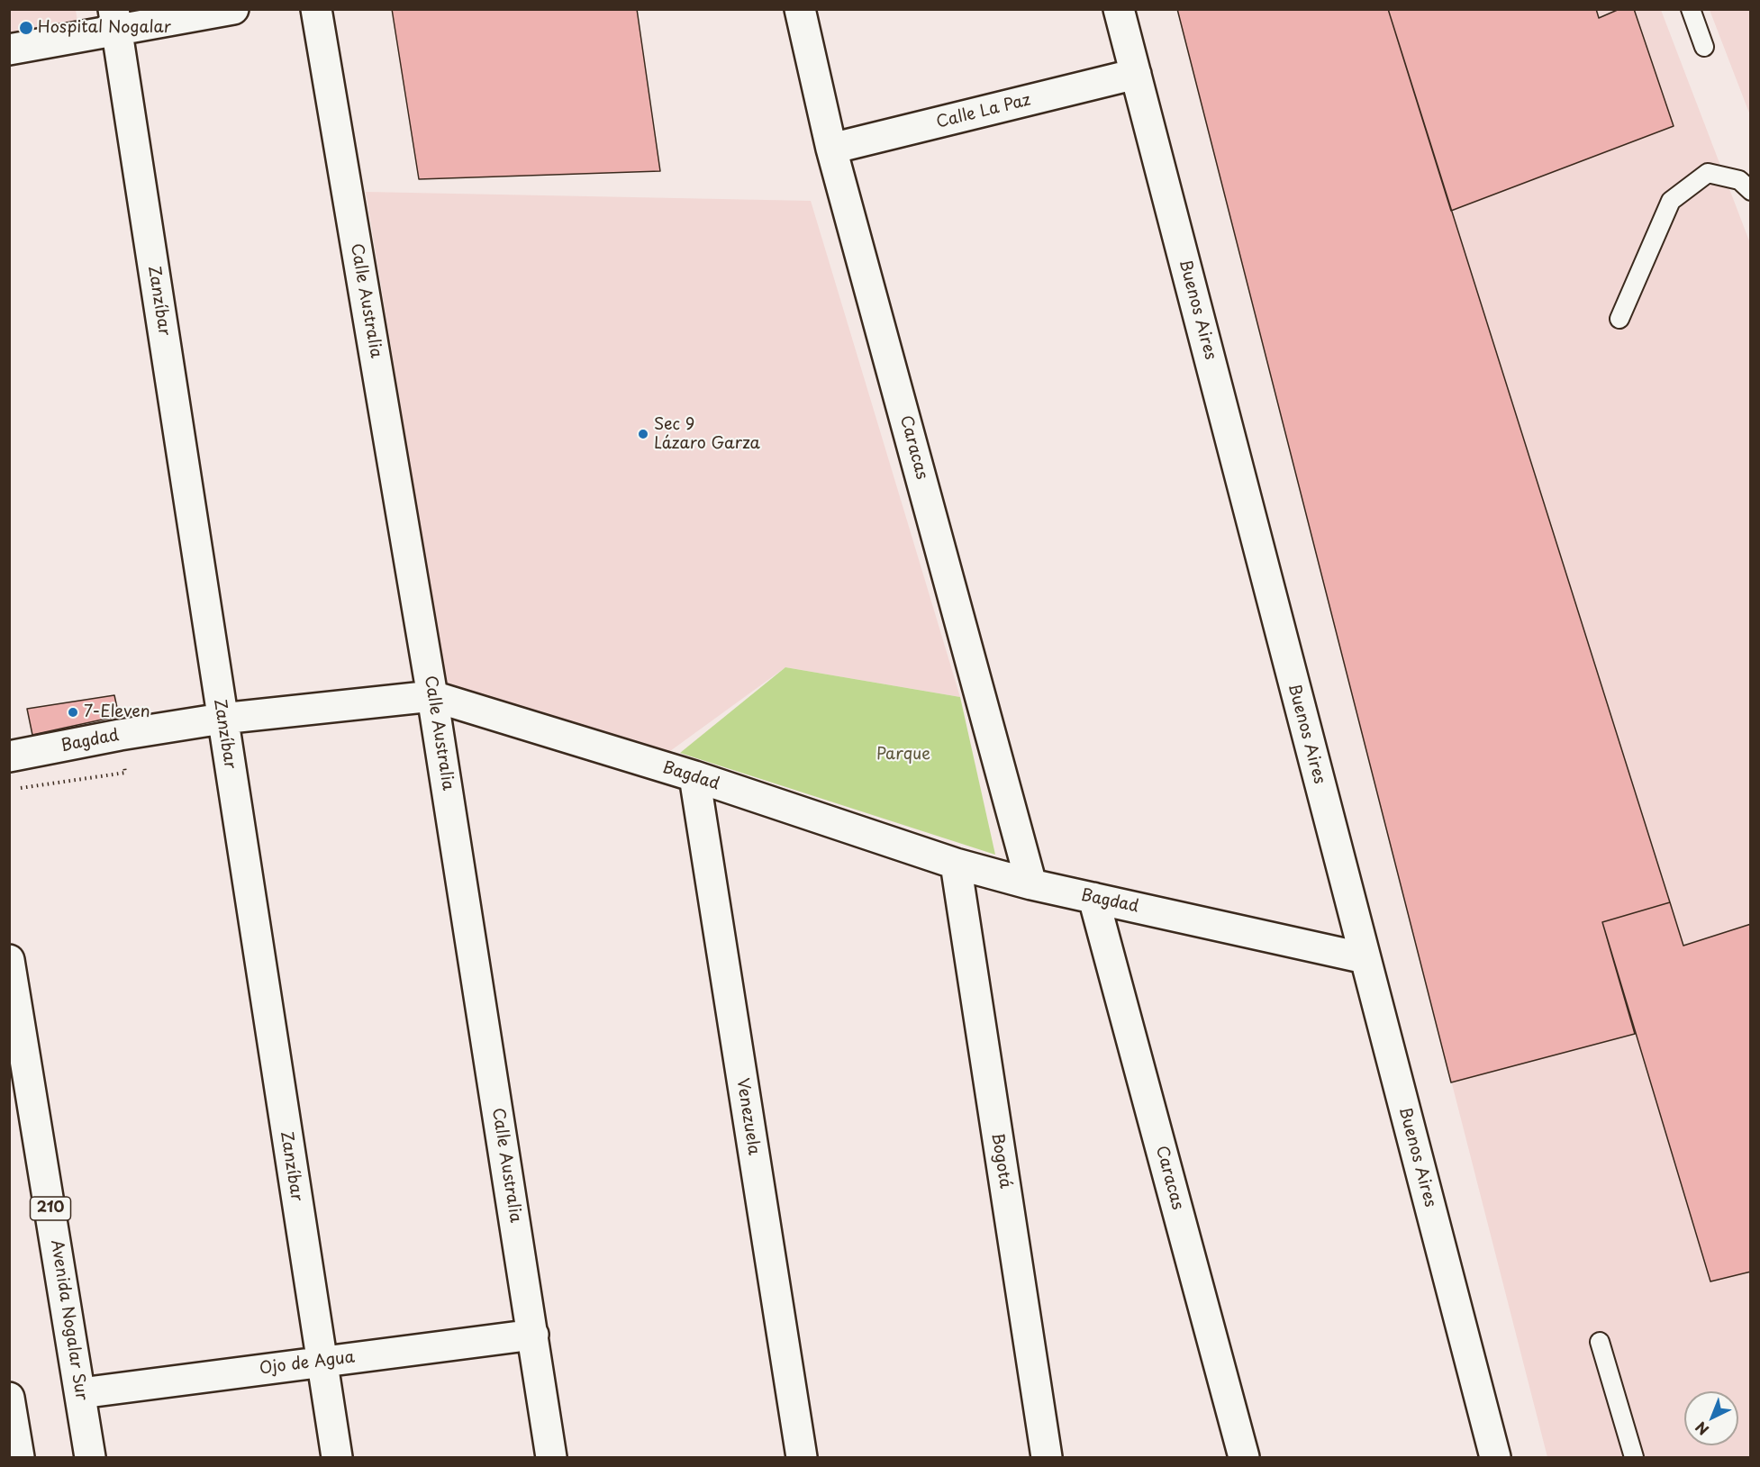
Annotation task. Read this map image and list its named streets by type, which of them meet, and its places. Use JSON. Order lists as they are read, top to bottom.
{
  "streets": {
    "main road": [
      "Calle La Paz",
      "Zanzíbar",
      "Calle Australia",
      "Buenos Aires",
      "Caracas",
      "Bagdad",
      "Venezuela",
      "Bogotá",
      "210",
      "Avenida Nogalar Sur",
      "Ojo de Agua"
    ]
  },
  "crossings": [
    ["Calle La Paz", "Buenos Aires"],
    ["Calle La Paz", "Caracas"],
    ["Zanzíbar", "Bagdad"],
    ["Zanzíbar", "Ojo de Agua"],
    ["Calle Australia", "Bagdad"],
    ["Calle Australia", "Ojo de Agua"],
    ["Buenos Aires", "Bagdad"],
    ["Caracas", "Bagdad"],
    ["Bagdad", "Venezuela"],
    ["Bagdad", "Bogotá"],
    ["Avenida Nogalar Sur", "Ojo de Agua"]
  ],
  "parks": ["Parque"],
  "places": ["Hospital Nogalar", "Sec 9 Lázaro Garza", "7-Eleven"],
  "north": "bottom left"
}
